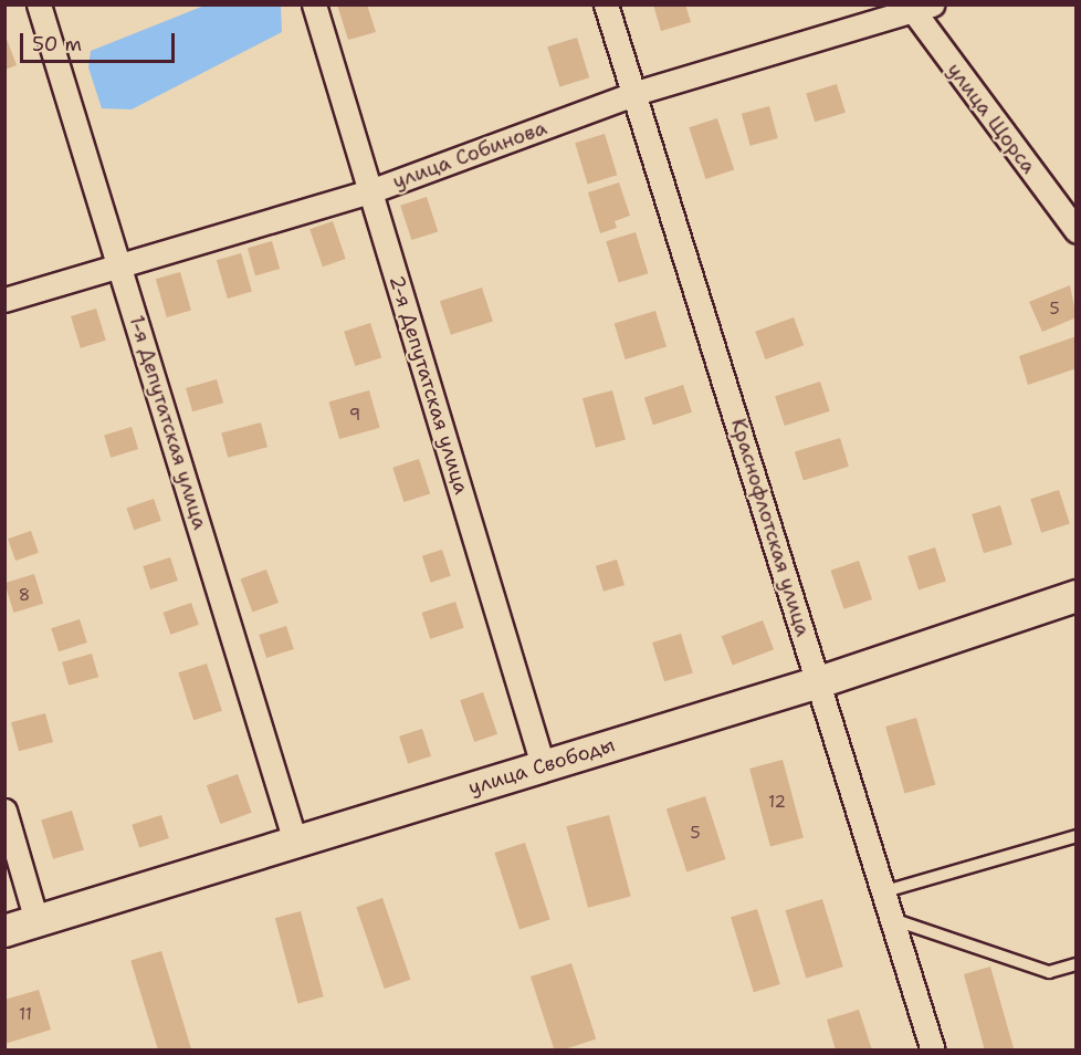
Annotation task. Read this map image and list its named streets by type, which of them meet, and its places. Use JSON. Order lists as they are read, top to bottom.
{
  "streets": {
    "street": [
      "улица Щорса",
      "улица Собинова",
      "2-я Депутатская улица",
      "1-я Депутатская улица",
      "Краснофлотская улица",
      "улица Свободы"
    ]
  },
  "crossings": [
    ["улица Щорса", "улица Собинова"],
    ["улица Собинова", "2-я Депутатская улица"],
    ["улица Собинова", "1-я Депутатская улица"],
    ["улица Собинова", "Краснофлотская улица"],
    ["2-я Депутатская улица", "улица Свободы"],
    ["1-я Депутатская улица", "улица Свободы"],
    ["Краснофлотская улица", "улица Свободы"]
  ],
  "house_numbers": [
    "5",
    "9",
    "8",
    "12",
    "5",
    "11"
  ],
  "scale_bar": "50 m"
}
